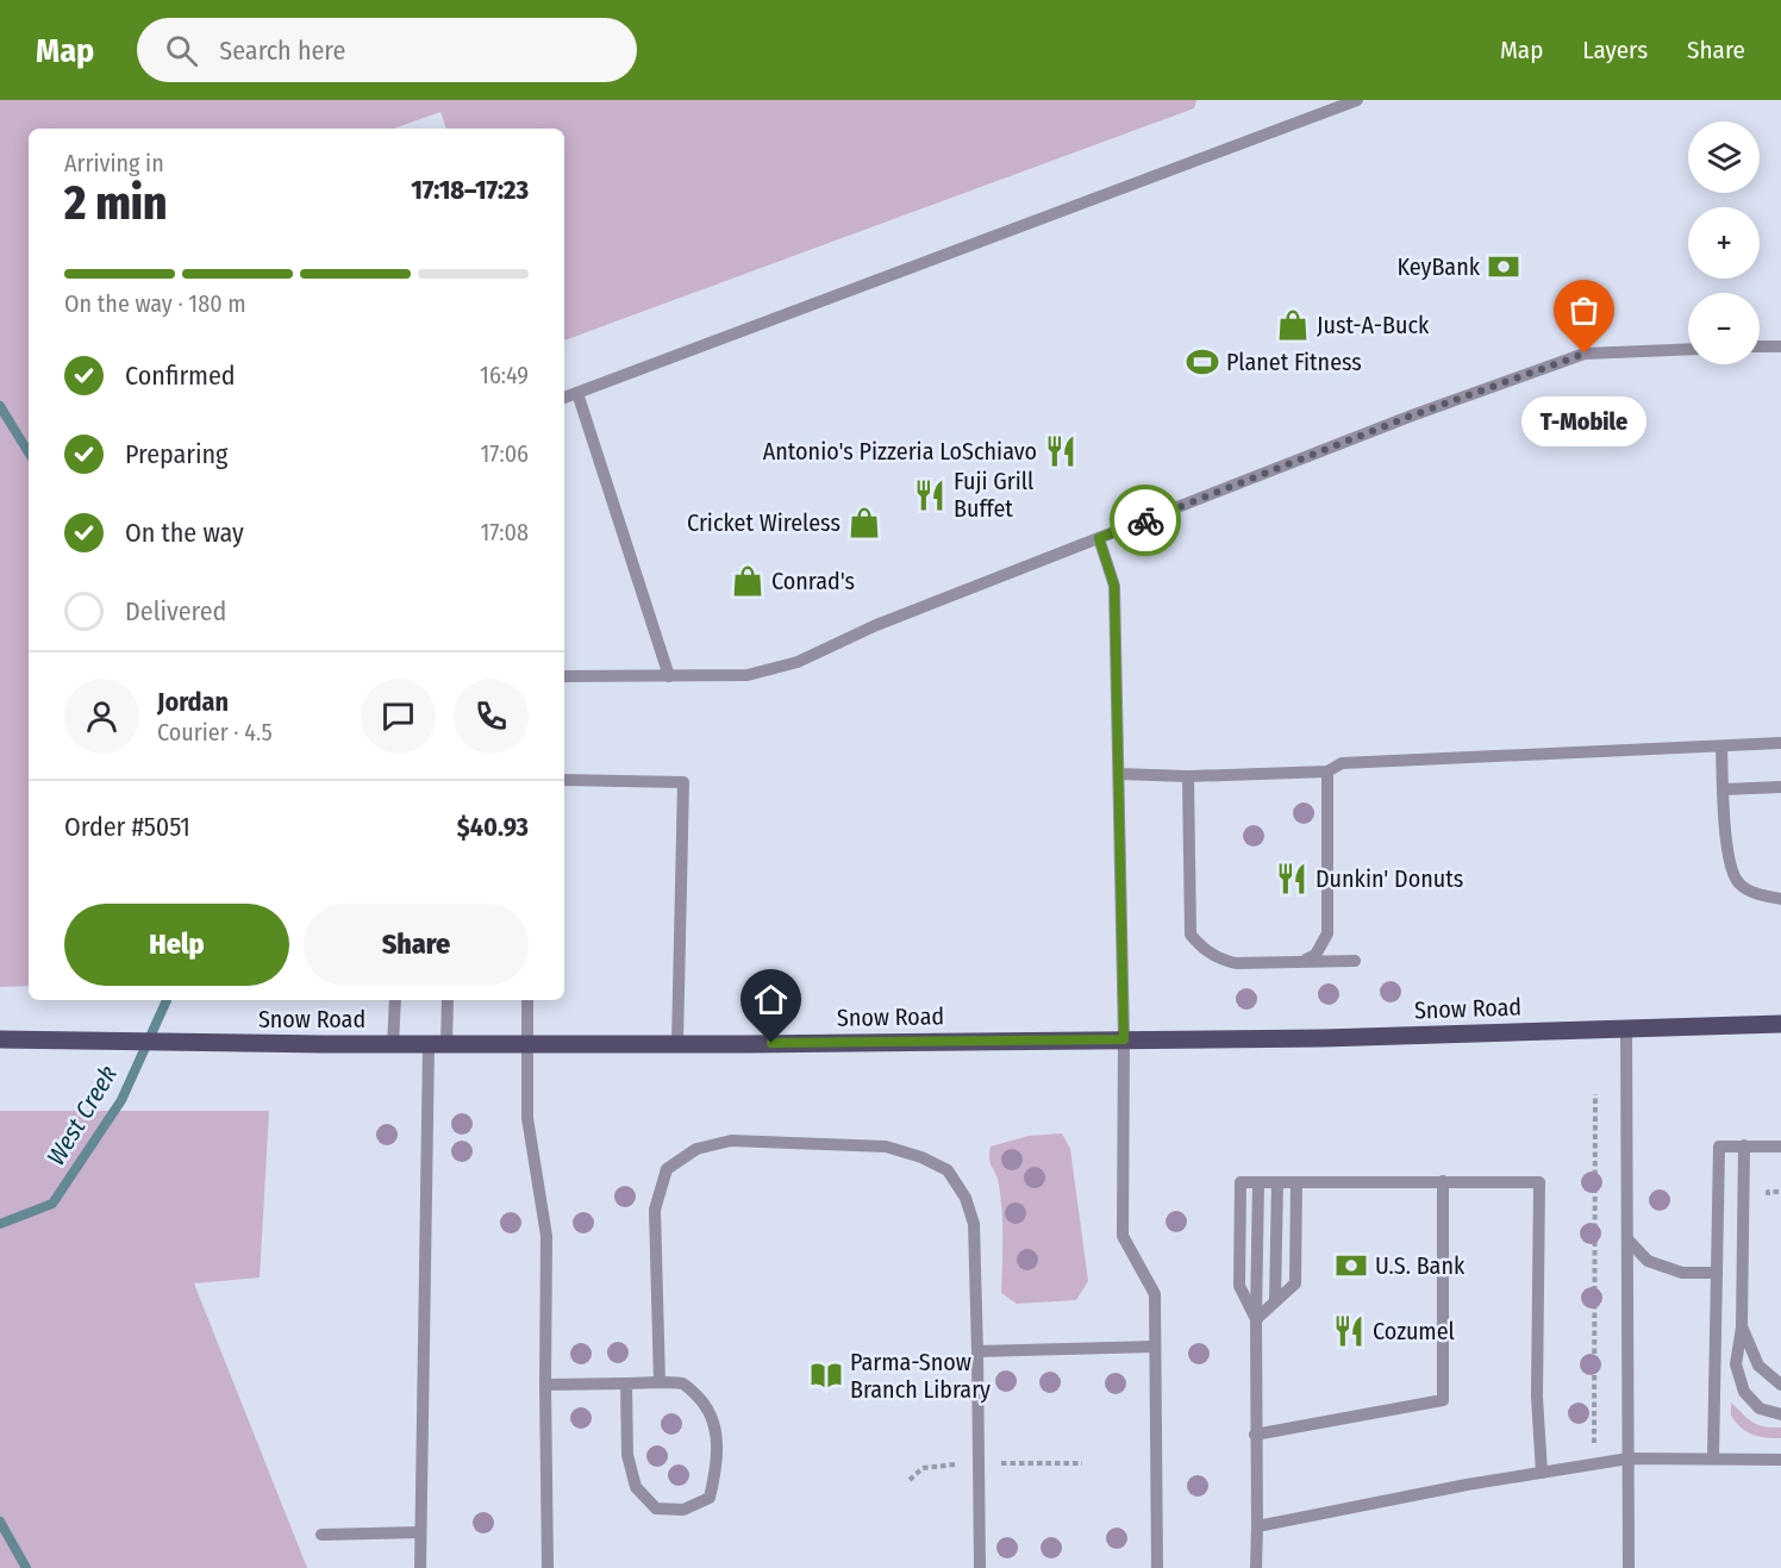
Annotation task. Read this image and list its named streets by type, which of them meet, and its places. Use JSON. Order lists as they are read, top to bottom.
{
  "streets": {
    "main road": ["Snow Road"]
  },
  "water": ["West Creek"],
  "places": {
    "bank": ["KeyBank", "U.S. Bank"],
    "shop": ["Just-A-Buck", "Cricket Wireless", "Conrad's"],
    "other": ["T-Mobile"],
    "sports": ["Planet Fitness"],
    "restaurant": [
      "Antonio's Pizzeria LoSchiavo",
      "Fuji Grill Buffet",
      "Dunkin' Donuts",
      "Cozumel"
    ],
    "library": ["Parma-Snow Branch Library"]
  },
  "page": {
    "header": "Map",
    "search": "Search here",
    "nav": ["Map", "Layers", "Share"],
    "map_buttons": ["+", "−"],
    "heading": ["2 min", "Arriving in", "17:18–17:23"],
    "panel": [
      "Jordan",
      "Courier · 4.5",
      "Order #5051",
      "$40.93"
    ],
    "bar": "On the way · 180 m",
    "list": [
      ["Confirmed", "16:49"],
      ["Preparing", "17:06"],
      ["On the way", "17:08"],
      "Delivered"
    ],
    "bubble": "T-Mobile",
    "buttons": ["Help", "Share"]
  }
}
